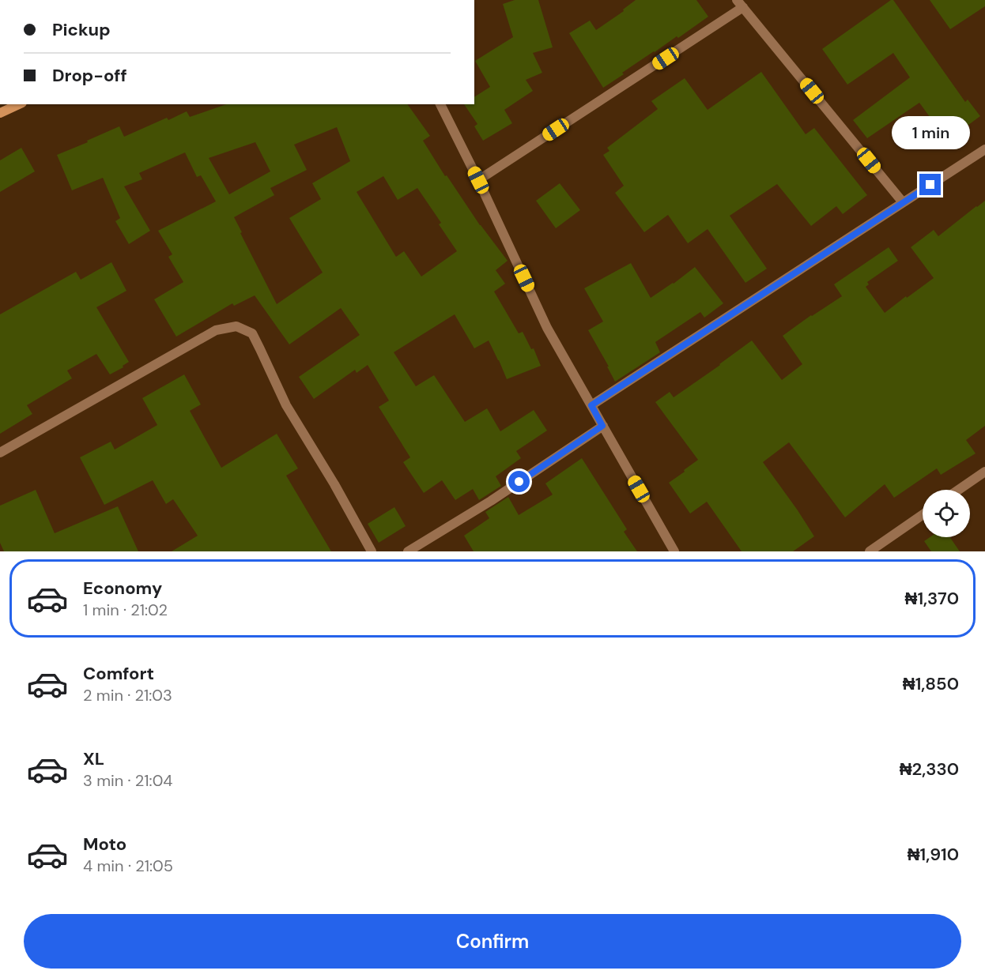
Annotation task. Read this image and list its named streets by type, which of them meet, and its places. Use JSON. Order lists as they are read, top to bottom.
{
  "page": {
    "banner": ["Pickup", "Drop-off"],
    "bubble": "1 min",
    "list": [
      {
        "name": "Economy",
        "note": "1 min · 21:02",
        "value": "₦1,370"
      },
      {
        "name": "Comfort",
        "note": "2 min · 21:03",
        "value": "₦1,850"
      },
      {
        "name": "XL",
        "note": "3 min · 21:04",
        "value": "₦2,330"
      },
      {
        "name": "Moto",
        "note": "4 min · 21:05",
        "value": "₦1,910"
      }
    ],
    "buttons": "Confirm"
  }
}
